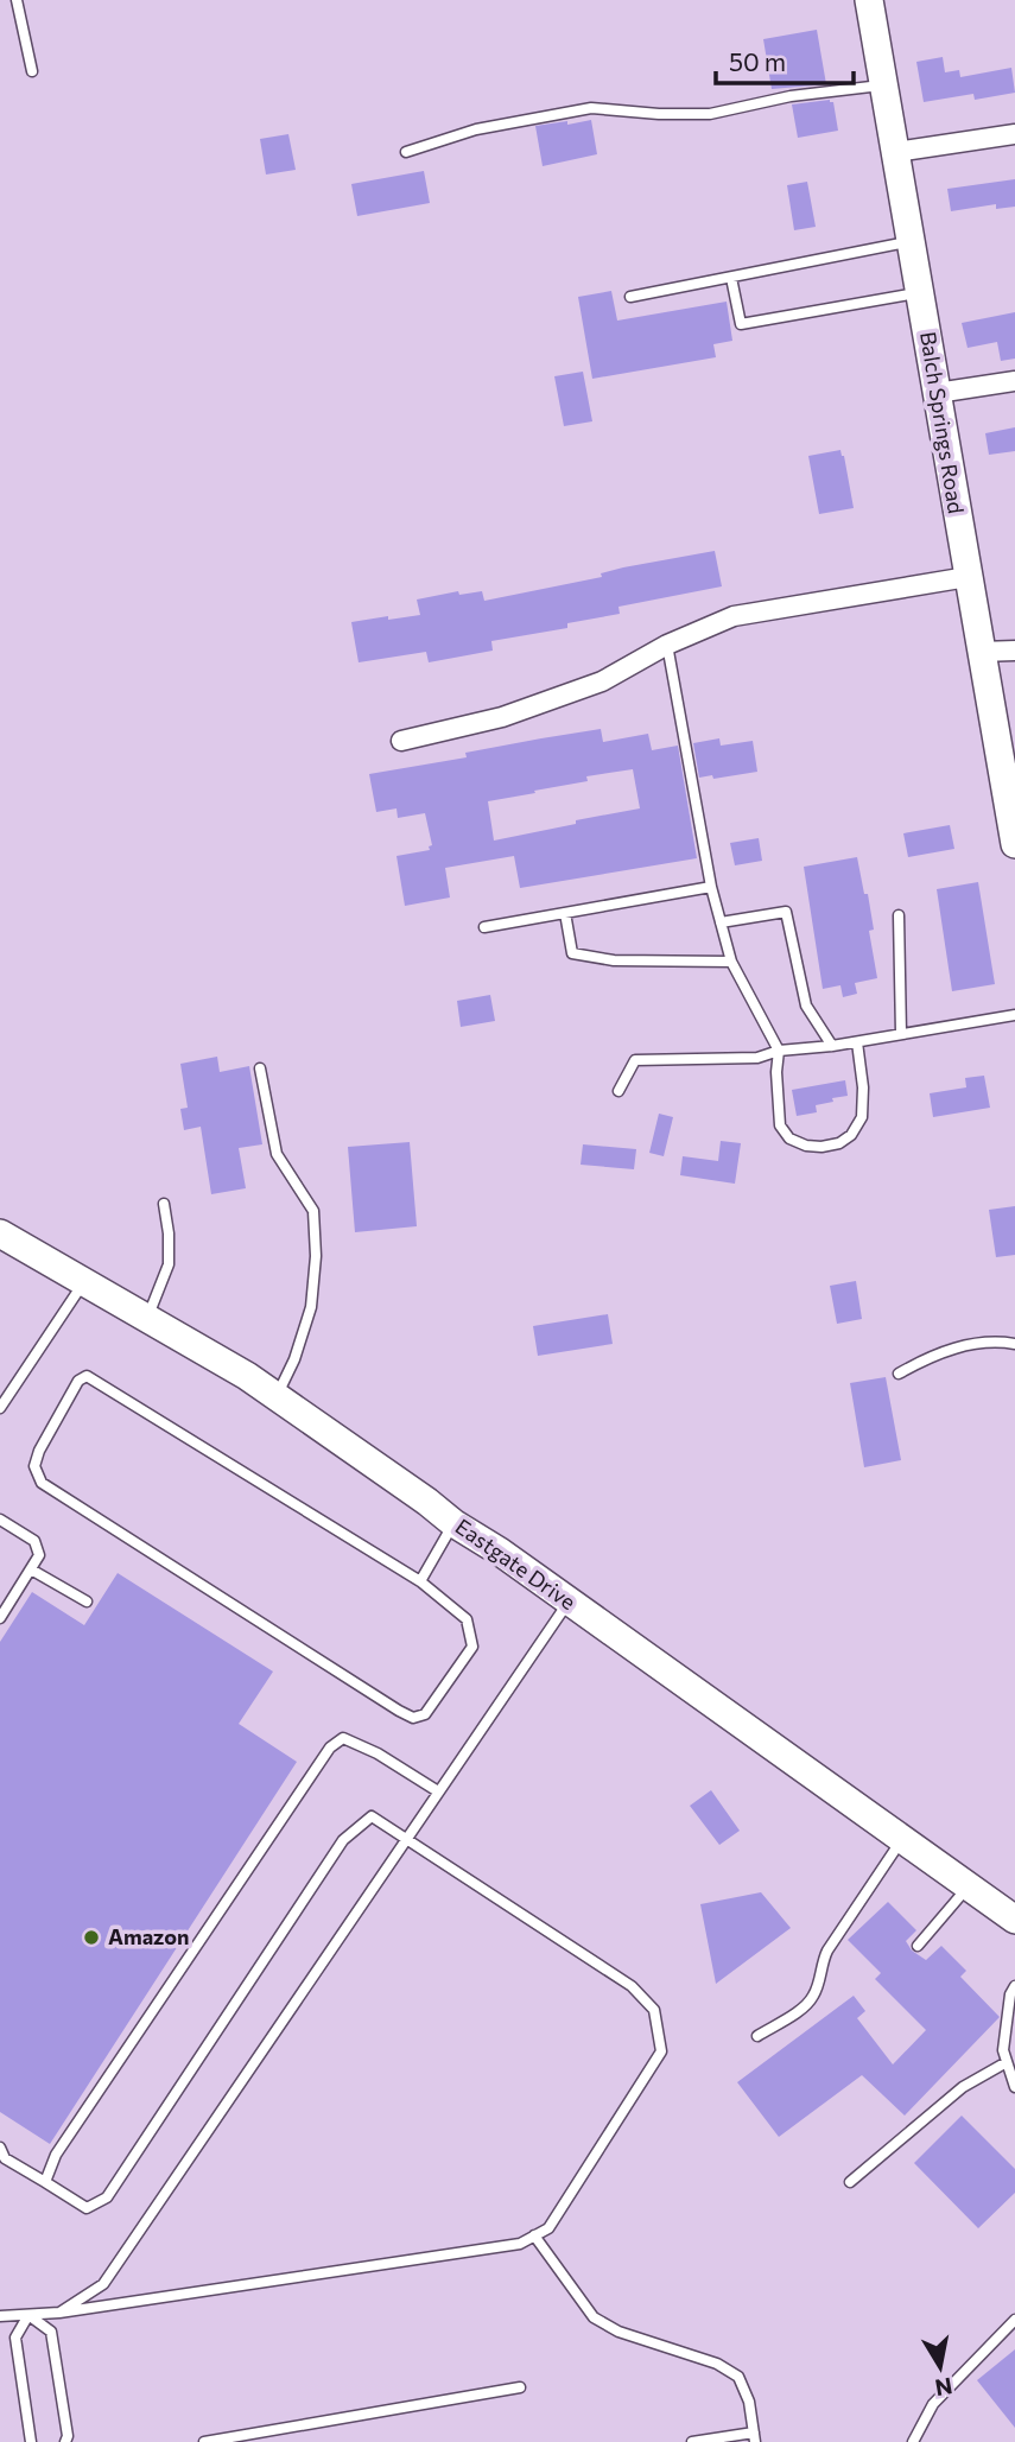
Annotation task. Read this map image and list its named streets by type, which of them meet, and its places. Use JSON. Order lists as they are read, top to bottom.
{
  "streets": {
    "street": ["Balch Springs Road", "Eastgate Drive"]
  },
  "places": ["Amazon"],
  "scale_bar": "50 m",
  "north": "bottom"
}
